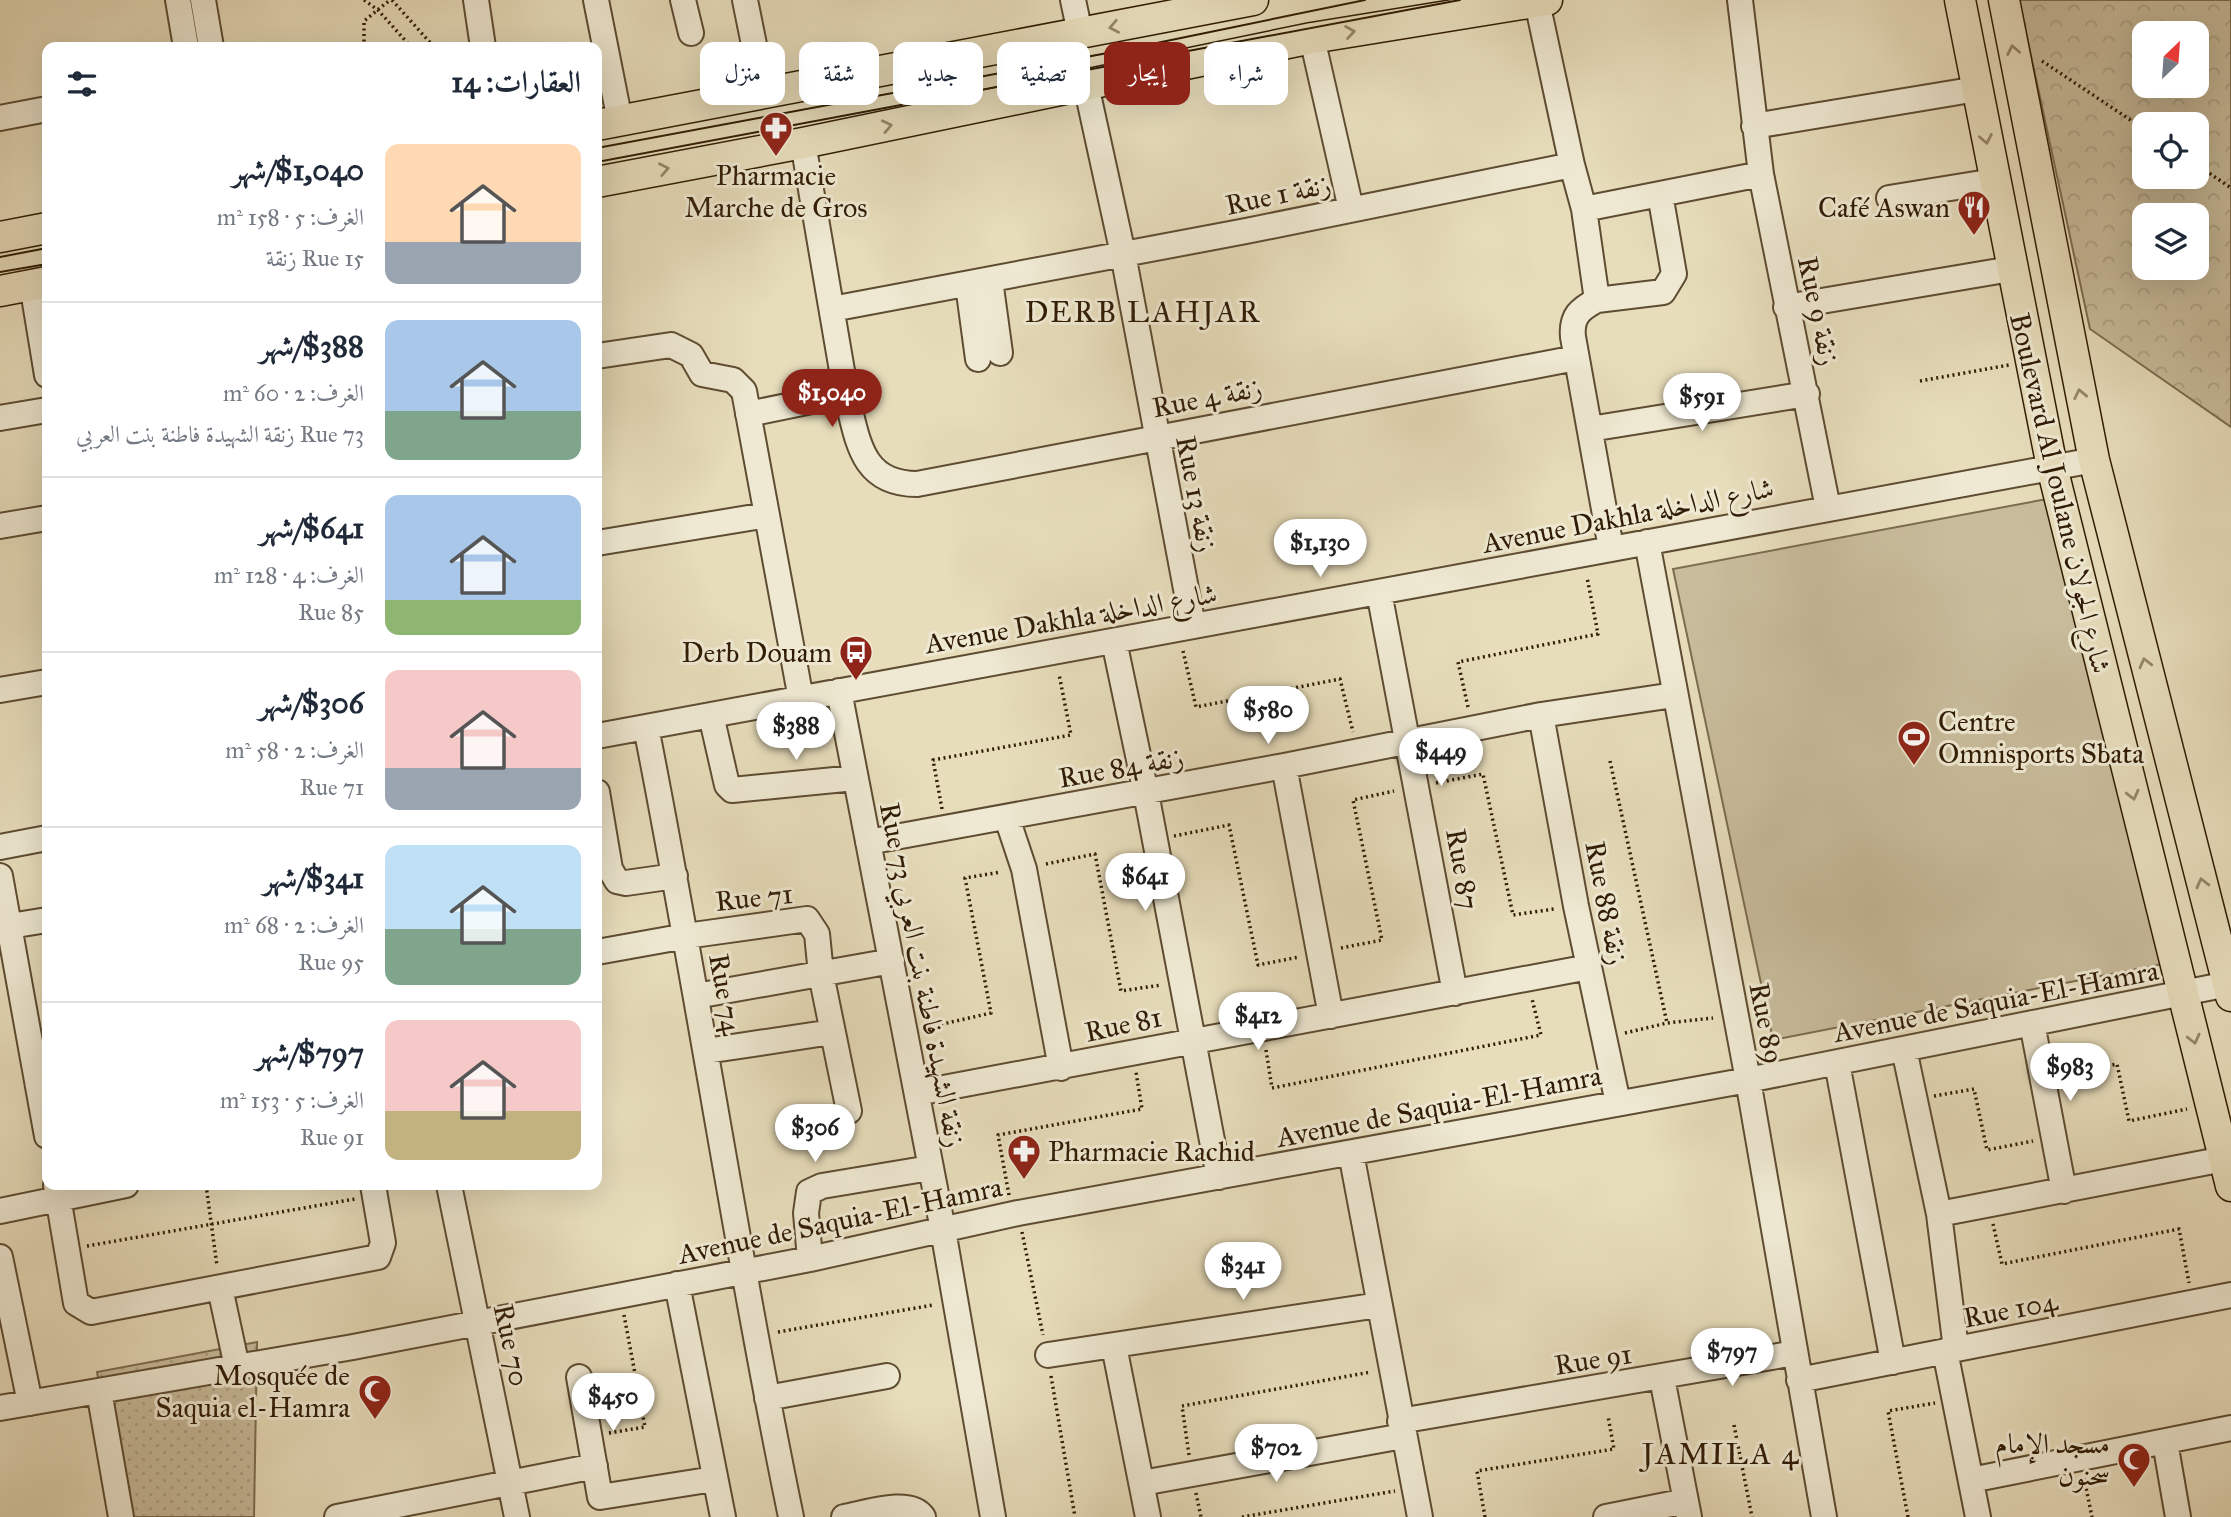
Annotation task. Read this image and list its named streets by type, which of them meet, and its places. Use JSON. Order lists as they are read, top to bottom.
{
  "streets": {
    "main road": ["Boulevard Al Joulane شارع الجولان"],
    "street": [
      "Rue 1 زنقة",
      "Rue 9 زنقة",
      "Rue 4 زنقة",
      "Rue 13 زنقة",
      "Avenue Dakhla شارع الداخلة",
      "Rue 84 زنقة",
      "Rue 87",
      "Rue 71",
      "Rue 88 زنقة",
      "Rue 73 زنقة الشهيدة فاطنة بنت العربي",
      "Rue 74",
      "Avenue de Saquia-El-Hamra",
      "Rue 89",
      "Rue 81",
      "Rue 104",
      "Rue 70",
      "Rue 91"
    ]
  },
  "crossings": [
    ["Rue 1 زنقة", "Rue 13 زنقة"],
    ["Rue 9 زنقة", "Avenue Dakhla شارع الداخلة"],
    ["Rue 4 زنقة", "Rue 13 زنقة"],
    ["Boulevard Al Joulane شارع الجولان", "Avenue Dakhla شارع الداخلة"],
    ["Boulevard Al Joulane شارع الجولان", "Avenue de Saquia-El-Hamra"],
    ["Rue 13 زنقة", "Avenue Dakhla شارع الداخلة"],
    ["Avenue Dakhla شارع الداخلة", "Rue 87"],
    ["Avenue Dakhla شارع الداخلة", "Rue 73 زنقة الشهيدة فاطنة بنت العربي"],
    ["Avenue Dakhla شارع الداخلة", "Rue 74"],
    ["Avenue Dakhla شارع الداخلة", "Rue 89"],
    ["Rue 84 زنقة", "Rue 87"],
    ["Rue 84 زنقة", "Rue 88 زنقة"],
    ["Rue 84 زنقة", "Rue 73 زنقة الشهيدة فاطنة بنت العربي"],
    ["Rue 84 زنقة", "Rue 89"],
    ["Rue 87", "Rue 81"],
    ["Rue 71", "Rue 74"],
    ["Rue 88 زنقة", "Avenue de Saquia-El-Hamra"],
    ["Rue 88 زنقة", "Rue 81"],
    ["Rue 73 زنقة الشهيدة فاطنة بنت العربي", "Avenue de Saquia-El-Hamra"],
    ["Rue 73 زنقة الشهيدة فاطنة بنت العربي", "Rue 81"],
    ["Rue 74", "Avenue de Saquia-El-Hamra"],
    ["Avenue de Saquia-El-Hamra", "Rue 89"],
    ["Avenue de Saquia-El-Hamra", "Rue 70"],
    ["Rue 89", "Rue 104"],
    ["Rue 89", "Rue 91"]
  ],
  "districts": ["DERB LAHJAR", "JAMILA 4"],
  "places": {
    "pharmacy": ["Pharmacie Marche de Gros", "Pharmacie Rachid"],
    "restaurant": ["Café Aswan"],
    "bus stop": ["Derb Douam"],
    "sports": ["Centre Omnisports Sbata"],
    "mosque": ["Mosquée de Saquia el-Hamra", "مسجد الإمام سحنون"]
  },
  "north": "top right",
  "page": {
    "chip": [
      "شراء",
      "إيجار",
      "تصفية",
      "جديد",
      "شقة",
      "منزل"
    ],
    "heading": "العقارات: 14",
    "list": [
      {
        "name": "$1,040/شهر",
        "note": "الغرف: 5 · 158 m² · Rue 15 زنقة"
      },
      {
        "name": "$388/شهر",
        "note": "الغرف: 2 · 60 m² · Rue 73 زنقة الشهيدة فاطنة بنت العربي"
      },
      {
        "name": "$641/شهر",
        "note": "الغرف: 4 · 128 m² · Rue 85"
      },
      {
        "name": "$306/شهر",
        "note": "الغرف: 2 · 58 m² · Rue 71"
      },
      {
        "name": "$341/شهر",
        "note": "الغرف: 2 · 68 m² · Rue 95"
      },
      {
        "name": "$797/شهر",
        "note": "الغرف: 5 · 153 m² · Rue 91"
      }
    ],
    "price": [
      "$1,040",
      "$591",
      "$1,130",
      "$580",
      "$388",
      "$449",
      "$641",
      "$412",
      "$983",
      "$306",
      "$341",
      "$797",
      "$450",
      "$702"
    ]
  }
}
